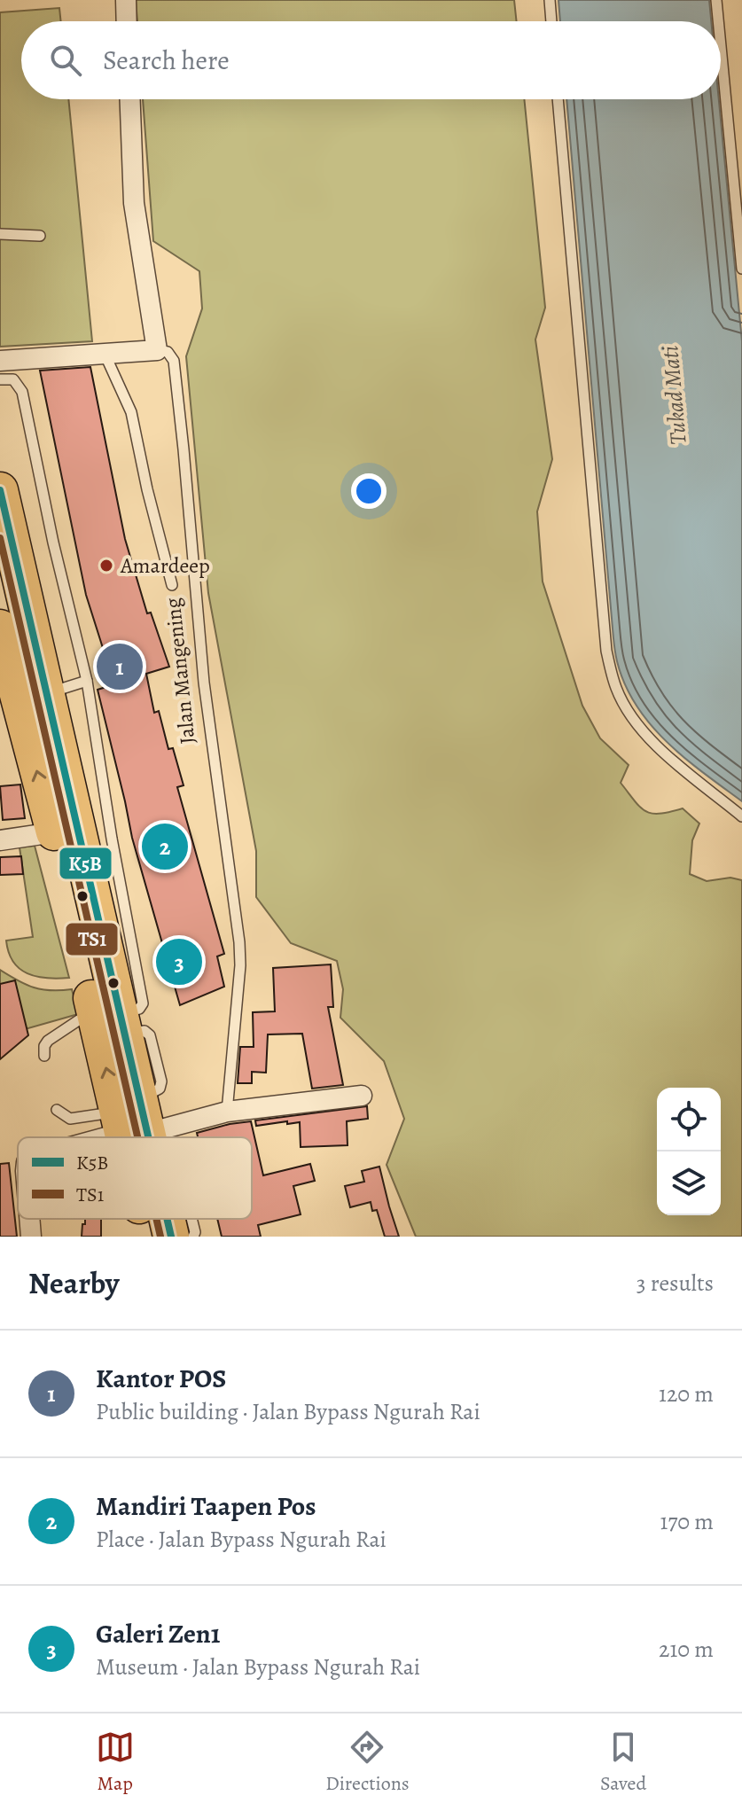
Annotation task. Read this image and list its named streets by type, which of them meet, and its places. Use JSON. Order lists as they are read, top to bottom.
{
  "streets": {
    "lane": ["Jalan Mangening"]
  },
  "water": ["Tukad Mati"],
  "places": ["Amardeep"],
  "lines": ["transit line K5B", "transit line TS1"],
  "legend": ["K5B", "TS1"],
  "page": {
    "search": "Search here",
    "pins": ["1", "2", "3"],
    "heading": ["Nearby", "3 results"],
    "list": [
      {
        "mark": "1",
        "name": "Kantor POS",
        "note": "Public building · Jalan Bypass Ngurah Rai",
        "value": "120 m"
      },
      {
        "mark": "2",
        "name": "Mandiri Taapen Pos",
        "note": "Place · Jalan Bypass Ngurah Rai",
        "value": "170 m"
      },
      {
        "mark": "3",
        "name": "Galeri Zen1",
        "note": "Museum · Jalan Bypass Ngurah Rai",
        "value": "210 m"
      }
    ],
    "nav": ["Map", "Directions", "Saved"]
  }
}
